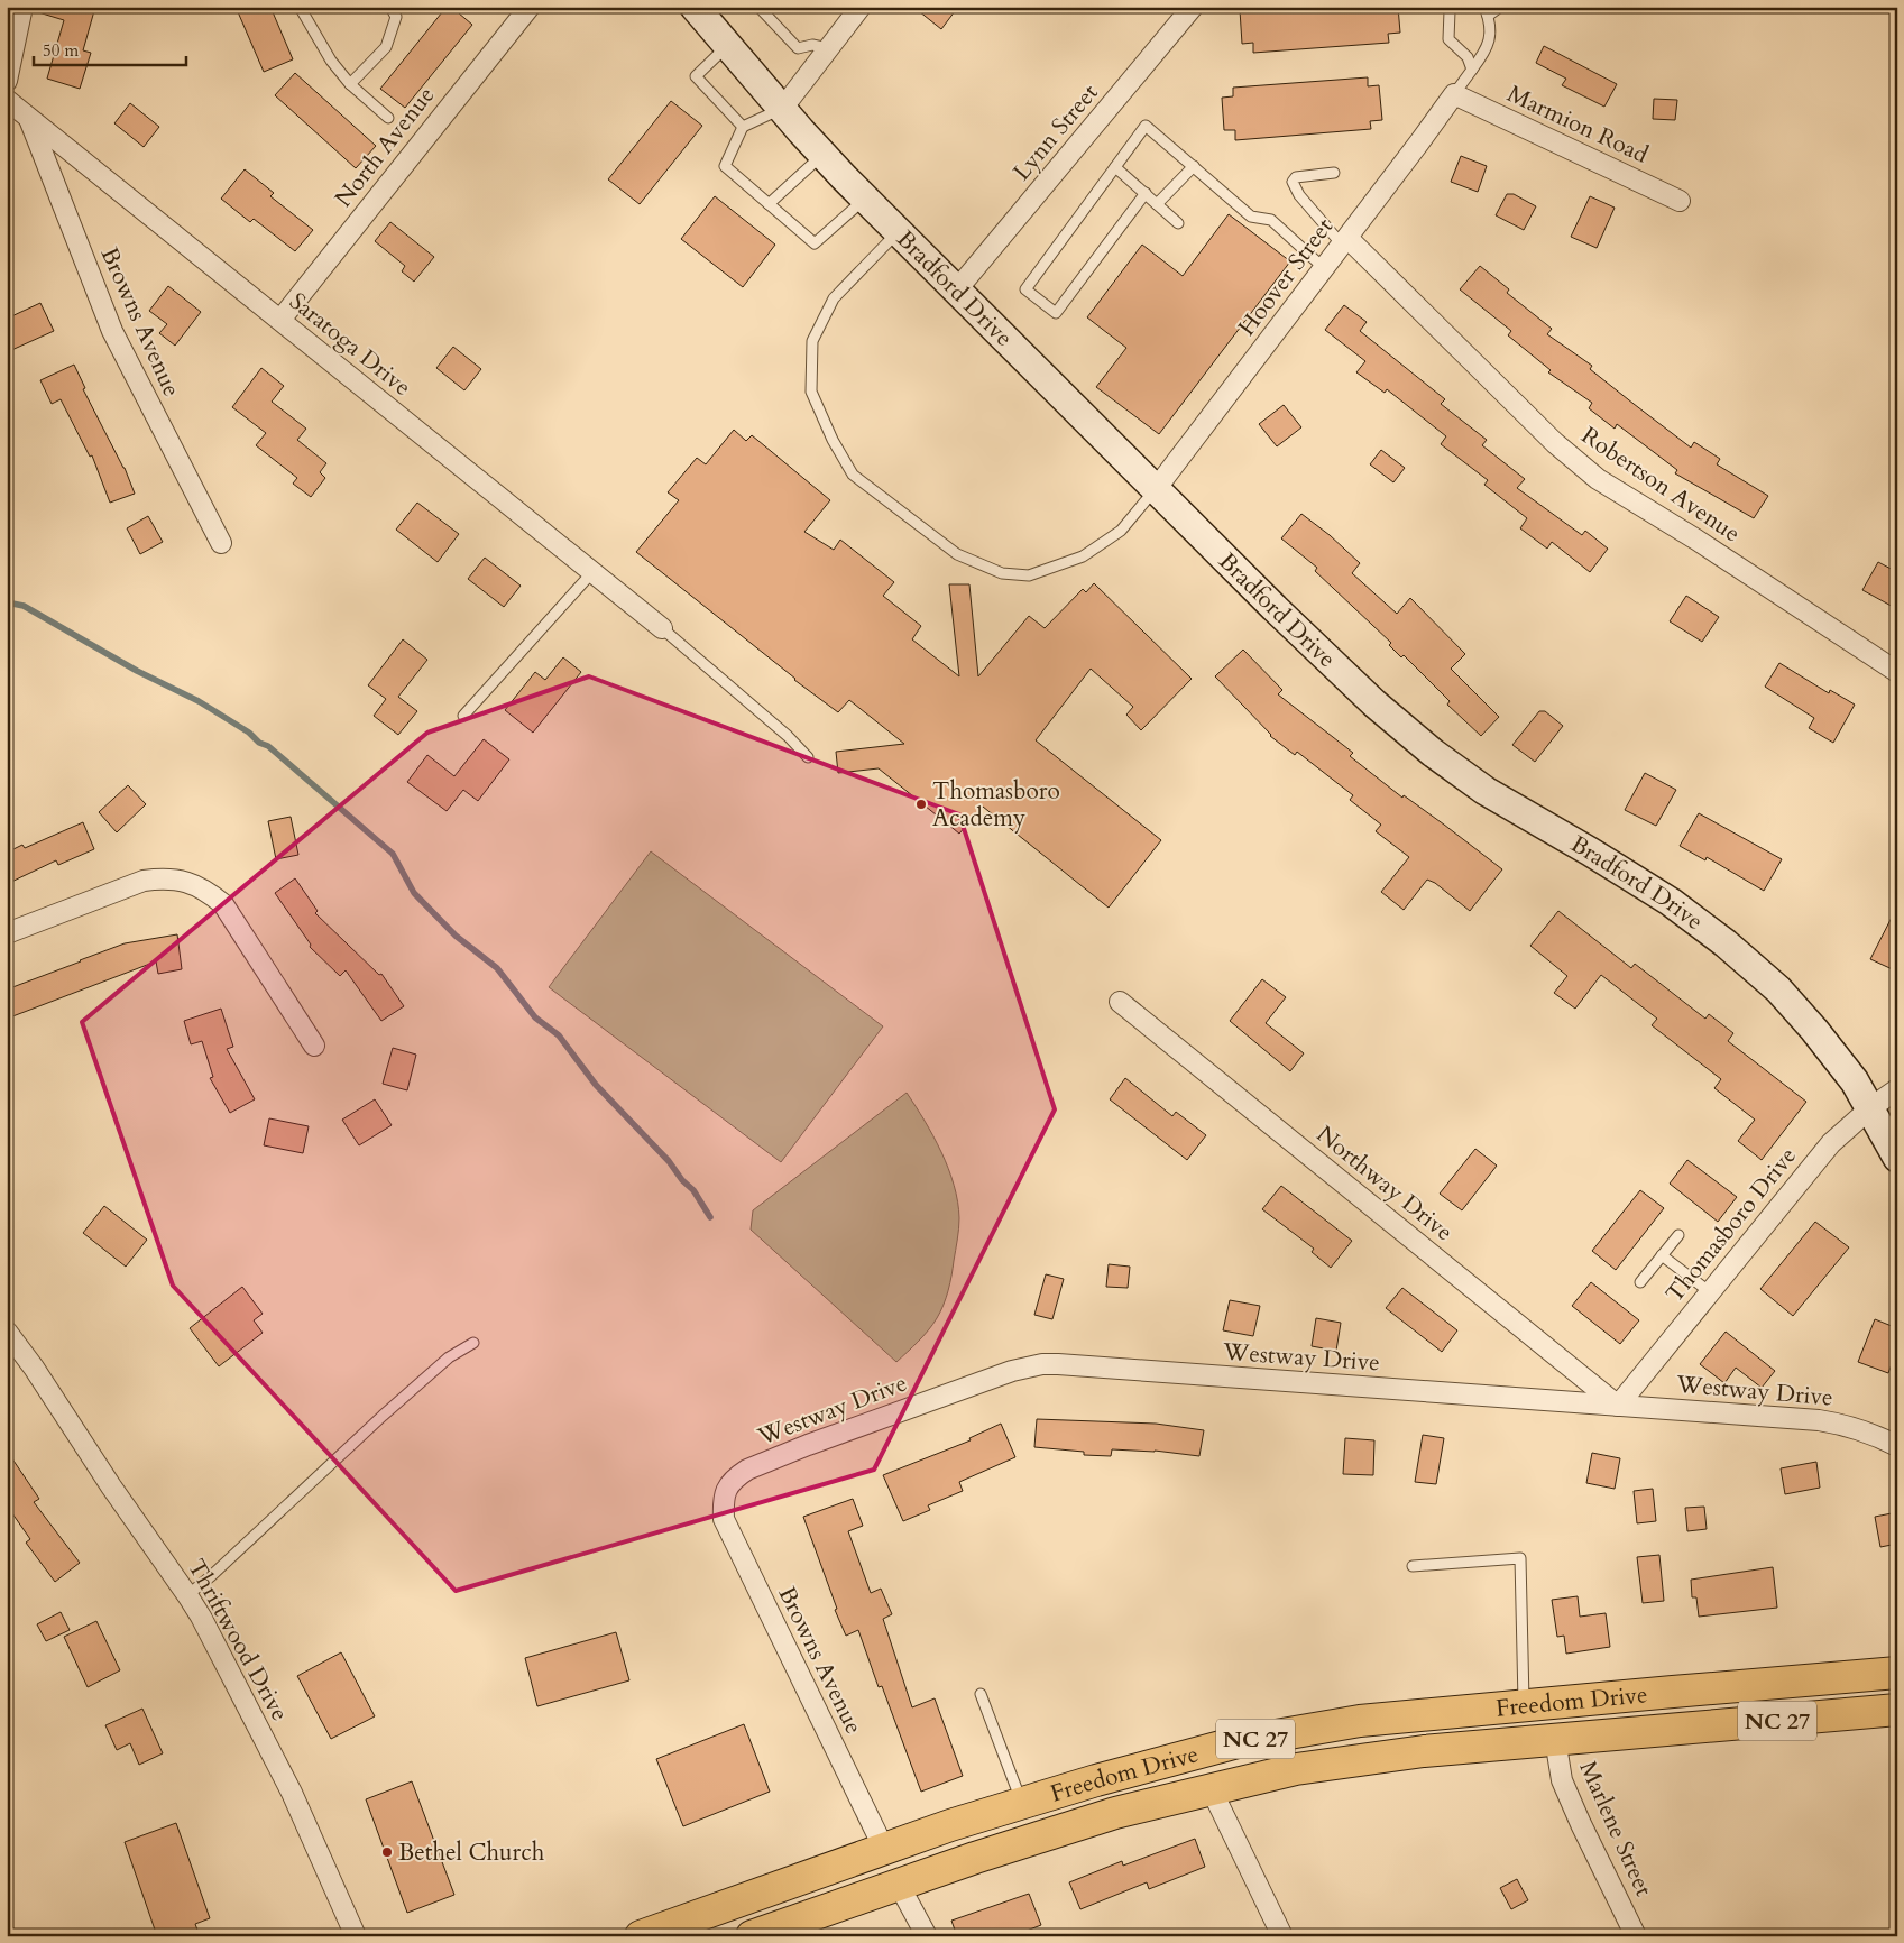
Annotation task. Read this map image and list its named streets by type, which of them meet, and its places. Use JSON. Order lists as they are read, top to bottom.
{
  "streets": {
    "main road": ["Freedom Drive", "NC 27"],
    "street": [
      "Marmion Road",
      "Lynn Street",
      "North Avenue",
      "Hoover Street",
      "Bradford Drive",
      "Browns Avenue",
      "Saratoga Drive",
      "Robertson Avenue",
      "Northway Drive",
      "Thomasboro Drive",
      "Westway Drive",
      "Thriftwood Drive",
      "Marlene Street"
    ]
  },
  "crossings": [
    ["Marmion Road", "Hoover Street"],
    ["Lynn Street", "Bradford Drive"],
    ["North Avenue", "Saratoga Drive"],
    ["Hoover Street", "Bradford Drive"],
    ["Hoover Street", "Robertson Avenue"],
    ["Bradford Drive", "Thomasboro Drive"],
    ["Browns Avenue", "Saratoga Drive"],
    ["Browns Avenue", "Westway Drive"],
    ["Browns Avenue", "Freedom Drive"],
    ["Northway Drive", "Thomasboro Drive"],
    ["Northway Drive", "Westway Drive"],
    ["Thomasboro Drive", "Westway Drive"],
    ["Freedom Drive", "Marlene Street"]
  ],
  "places": ["Thomasboro Academy", "Bethel Church"],
  "scale_bar": "50 m"
}
